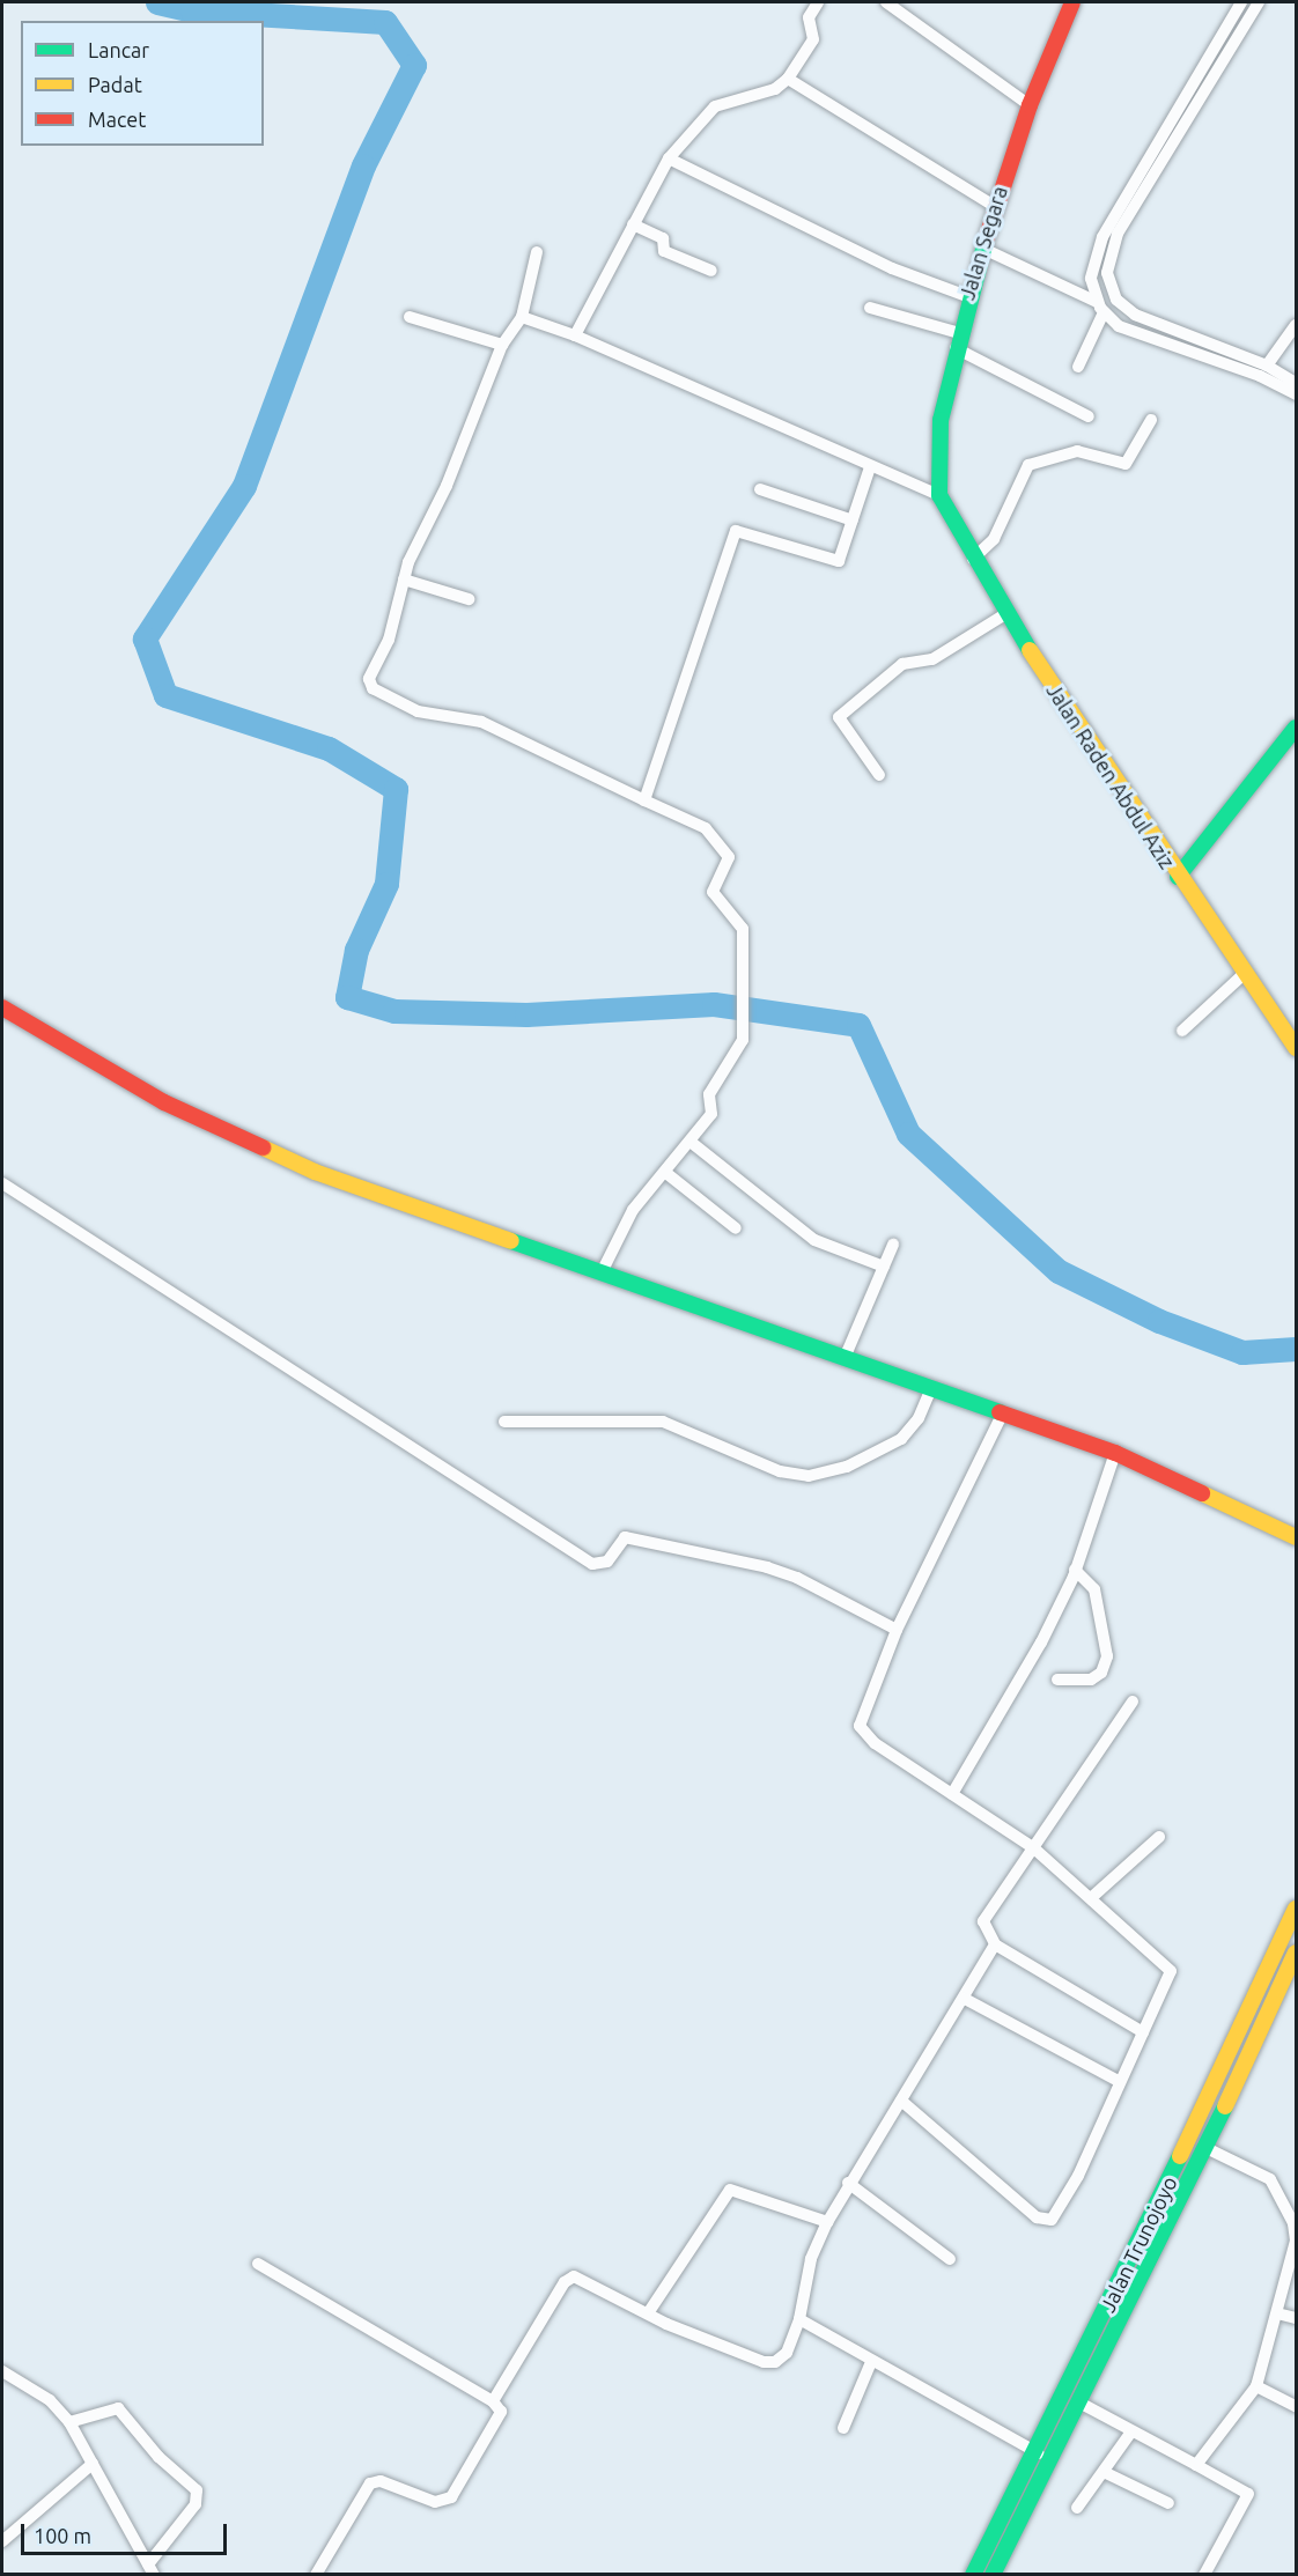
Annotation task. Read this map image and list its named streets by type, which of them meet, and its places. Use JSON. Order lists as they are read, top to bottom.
{
  "streets": {
    "main road": ["Jalan Segara", "Jalan Raden Abdul Aziz", "Jalan Trunojoyo"]
  },
  "crossings": [
    ["Jalan Segara", "Jalan Raden Abdul Aziz"]
  ],
  "legend": ["Lancar", "Padat", "Macet"],
  "scale_bar": "100 m"
}
